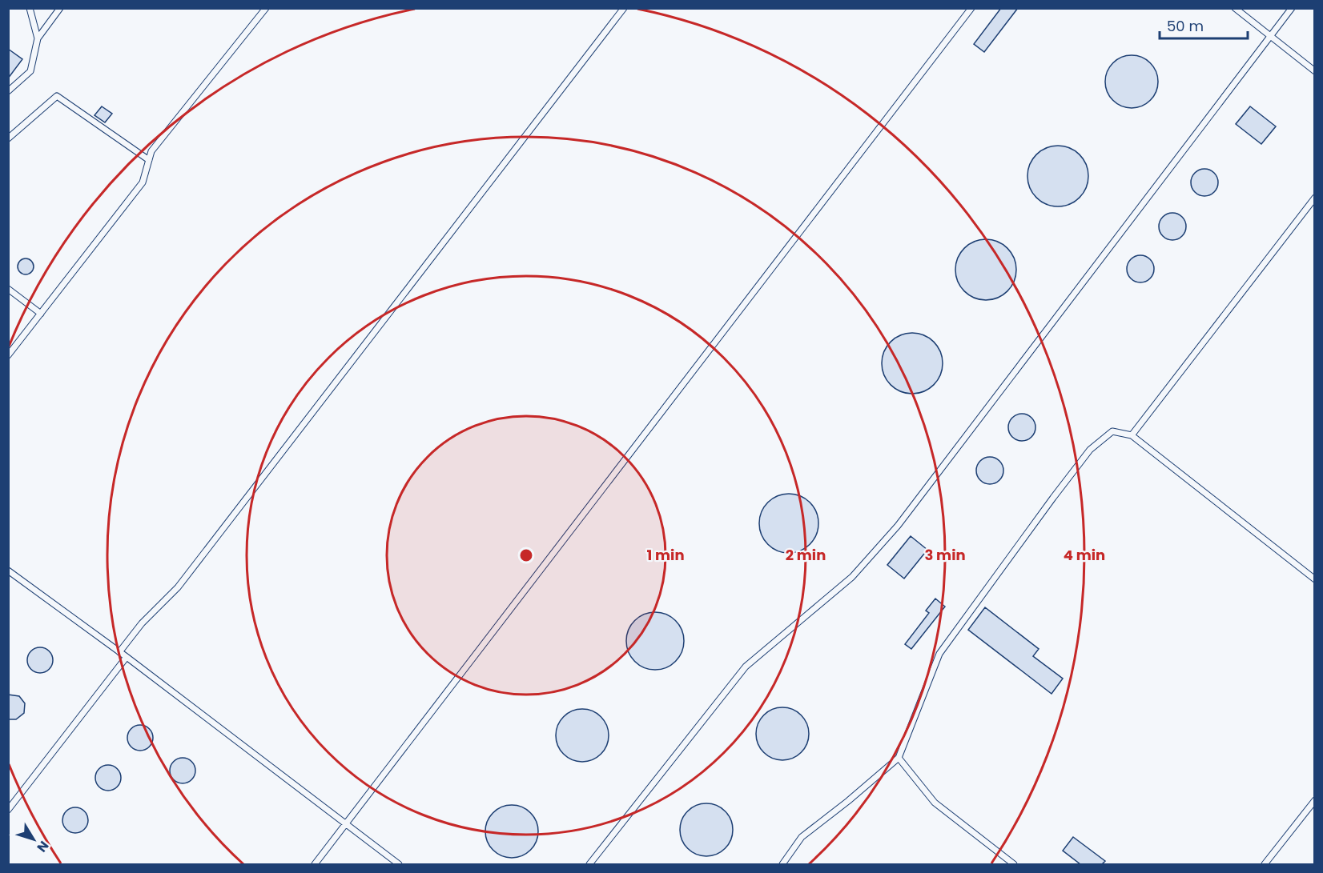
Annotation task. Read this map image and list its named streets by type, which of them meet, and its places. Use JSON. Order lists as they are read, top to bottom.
{
  "scale_bar": "50 m",
  "north": "bottom right",
  "rings": [
    "1 min",
    "2 min",
    "3 min",
    "4 min"
  ]
}
